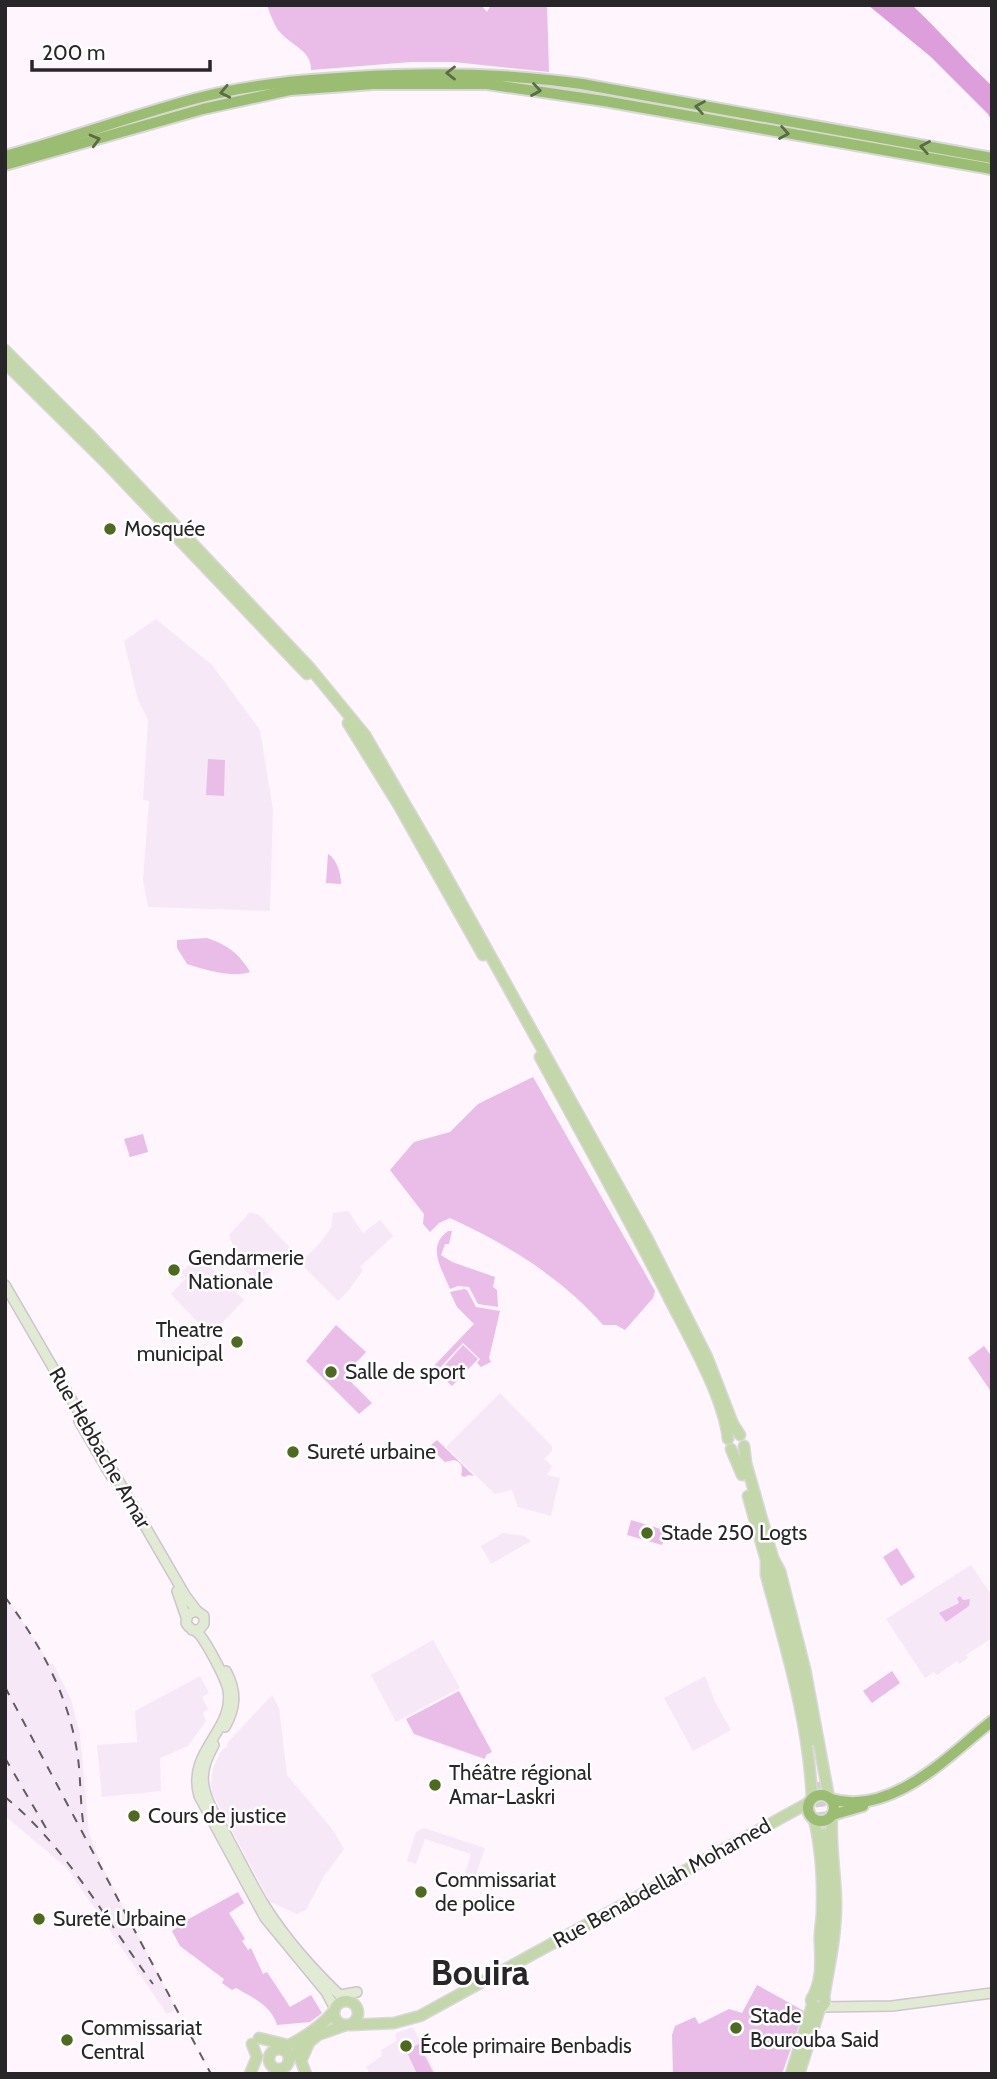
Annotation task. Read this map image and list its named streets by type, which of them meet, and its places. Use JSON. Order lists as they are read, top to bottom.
{
  "streets": {
    "main road": ["Rue Hebbache Amar", "Rue Benabdellah Mohamed"]
  },
  "districts": ["Bouira"],
  "places": [
    "Mosquée",
    "Gendarmerie Nationale",
    "Theatre municipal",
    "Salle de sport",
    "Sureté urbaine",
    "Stade 250 Logts",
    "Théâtre régional Amar-Laskri",
    "Cours de justice",
    "Commissariat de police",
    "Sureté Urbaine",
    "Stade Bourouba Said",
    "Commissariat Central",
    "École primaire Benbadis"
  ],
  "scale_bar": "200 m"
}
